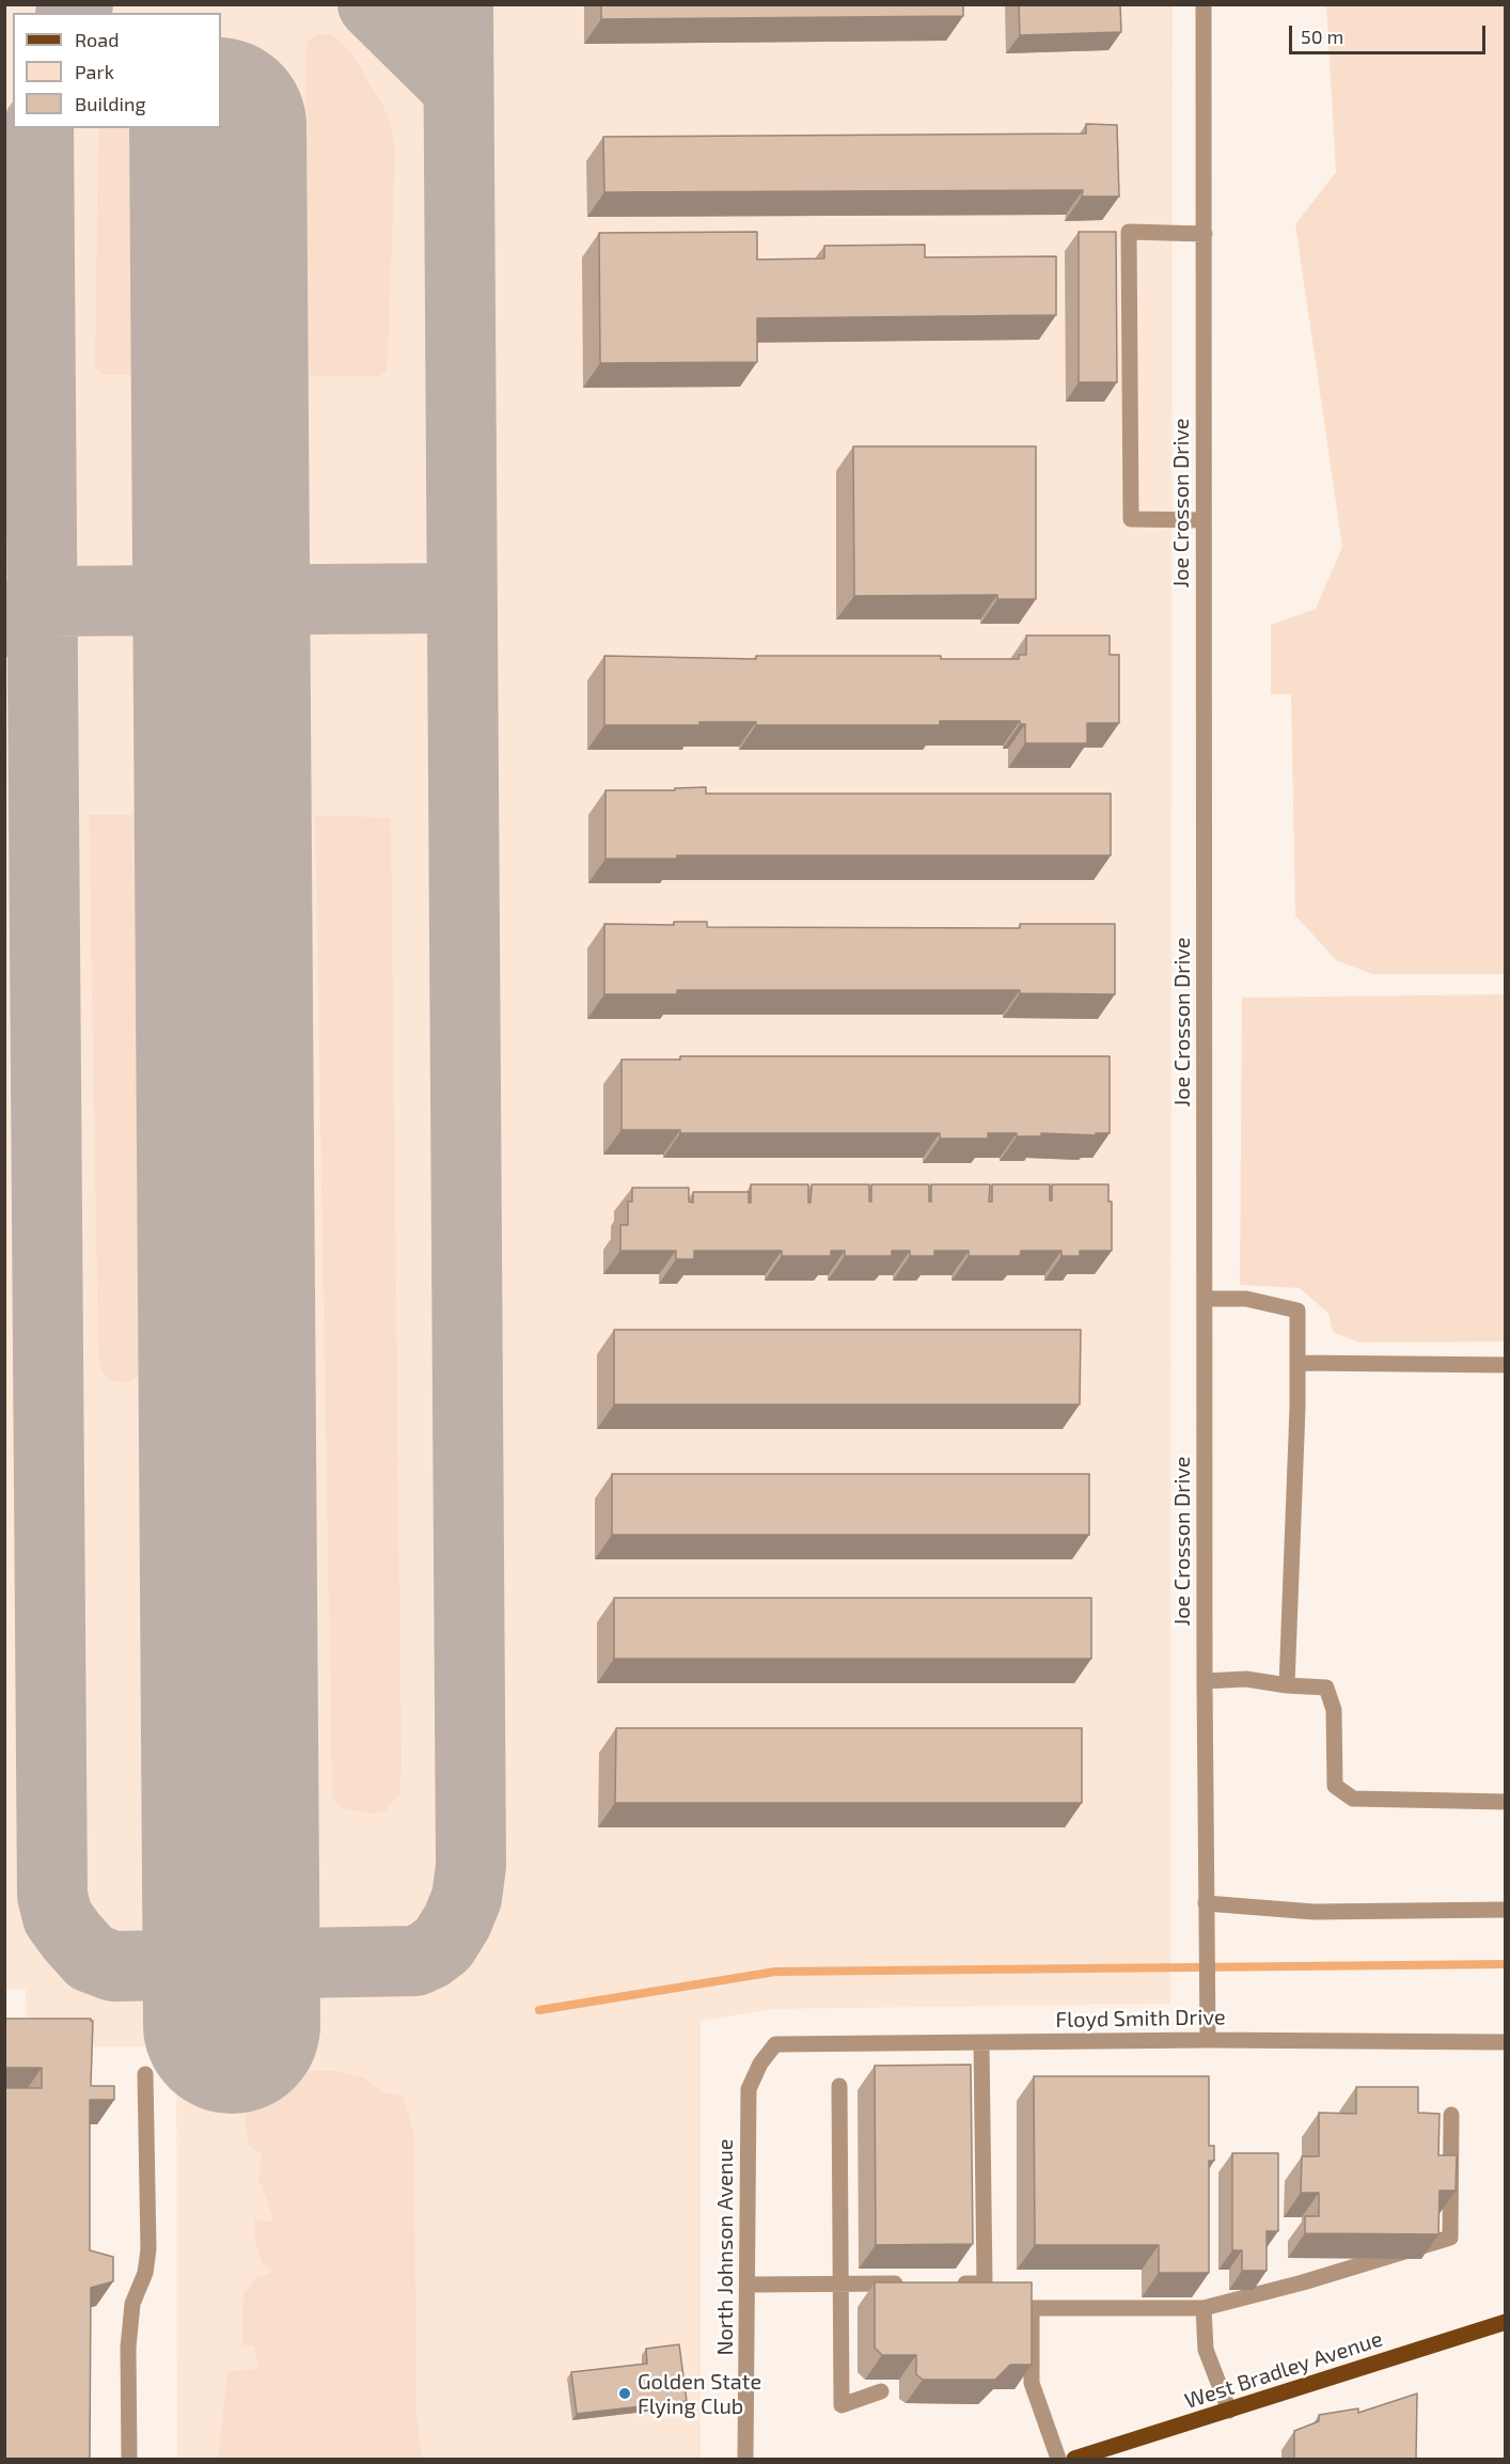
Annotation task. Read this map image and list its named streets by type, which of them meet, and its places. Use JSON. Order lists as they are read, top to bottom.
{
  "streets": {
    "main road": ["West Bradley Avenue"],
    "street": ["Joe Crosson Drive", "Floyd Smith Drive", "North Johnson Avenue"]
  },
  "crossings": [
    ["Joe Crosson Drive", "Floyd Smith Drive"],
    ["Floyd Smith Drive", "North Johnson Avenue"]
  ],
  "places": ["Golden State Flying Club"],
  "legend": ["Road", "Park", "Building"],
  "scale_bar": "50 m"
}
